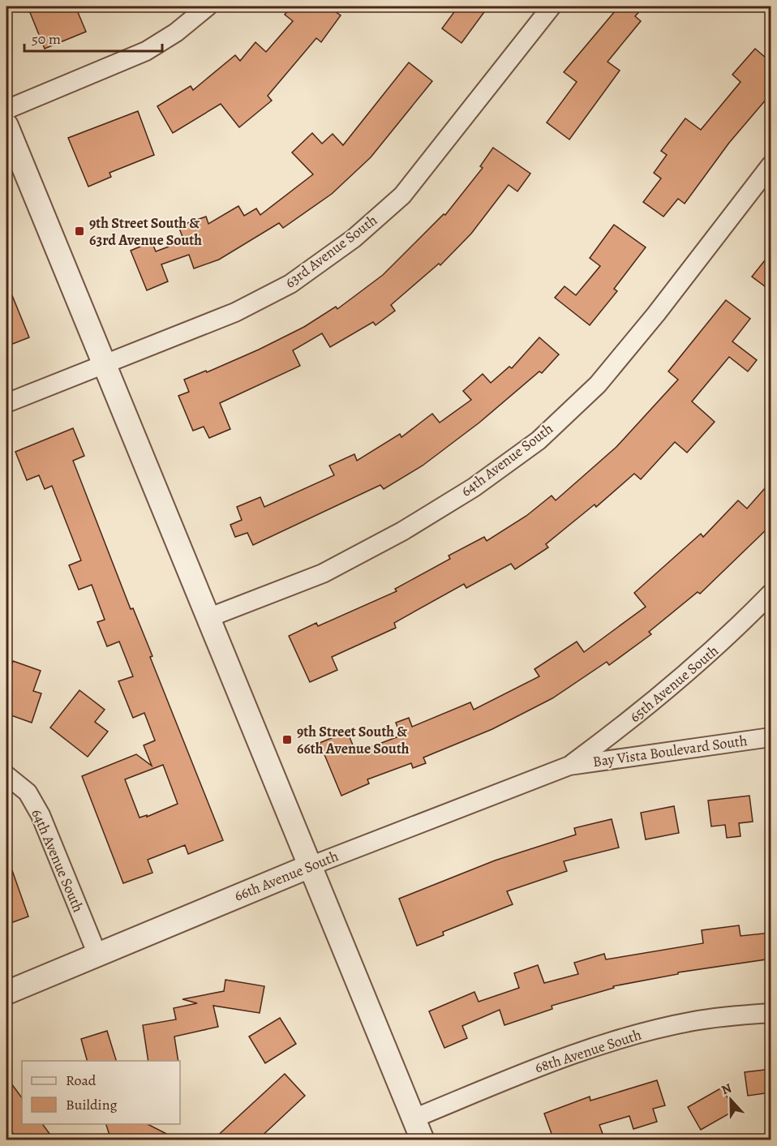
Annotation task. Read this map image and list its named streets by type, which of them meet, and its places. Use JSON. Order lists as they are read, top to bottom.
{
  "streets": {
    "street": [
      "63rd Avenue South",
      "64th Avenue South",
      "65th Avenue South",
      "Bay Vista Boulevard South",
      "66th Avenue South",
      "68th Avenue South"
    ]
  },
  "crossings": [
    ["64th Avenue South", "66th Avenue South"],
    ["65th Avenue South", "Bay Vista Boulevard South"],
    ["65th Avenue South", "66th Avenue South"],
    ["Bay Vista Boulevard South", "66th Avenue South"]
  ],
  "places": {
    "transit": ["9th Street South & 63rd Avenue South", "9th Street South & 66th Avenue South"]
  },
  "legend": ["Road", "Building"],
  "scale_bar": "50 m",
  "north": "top"
}
